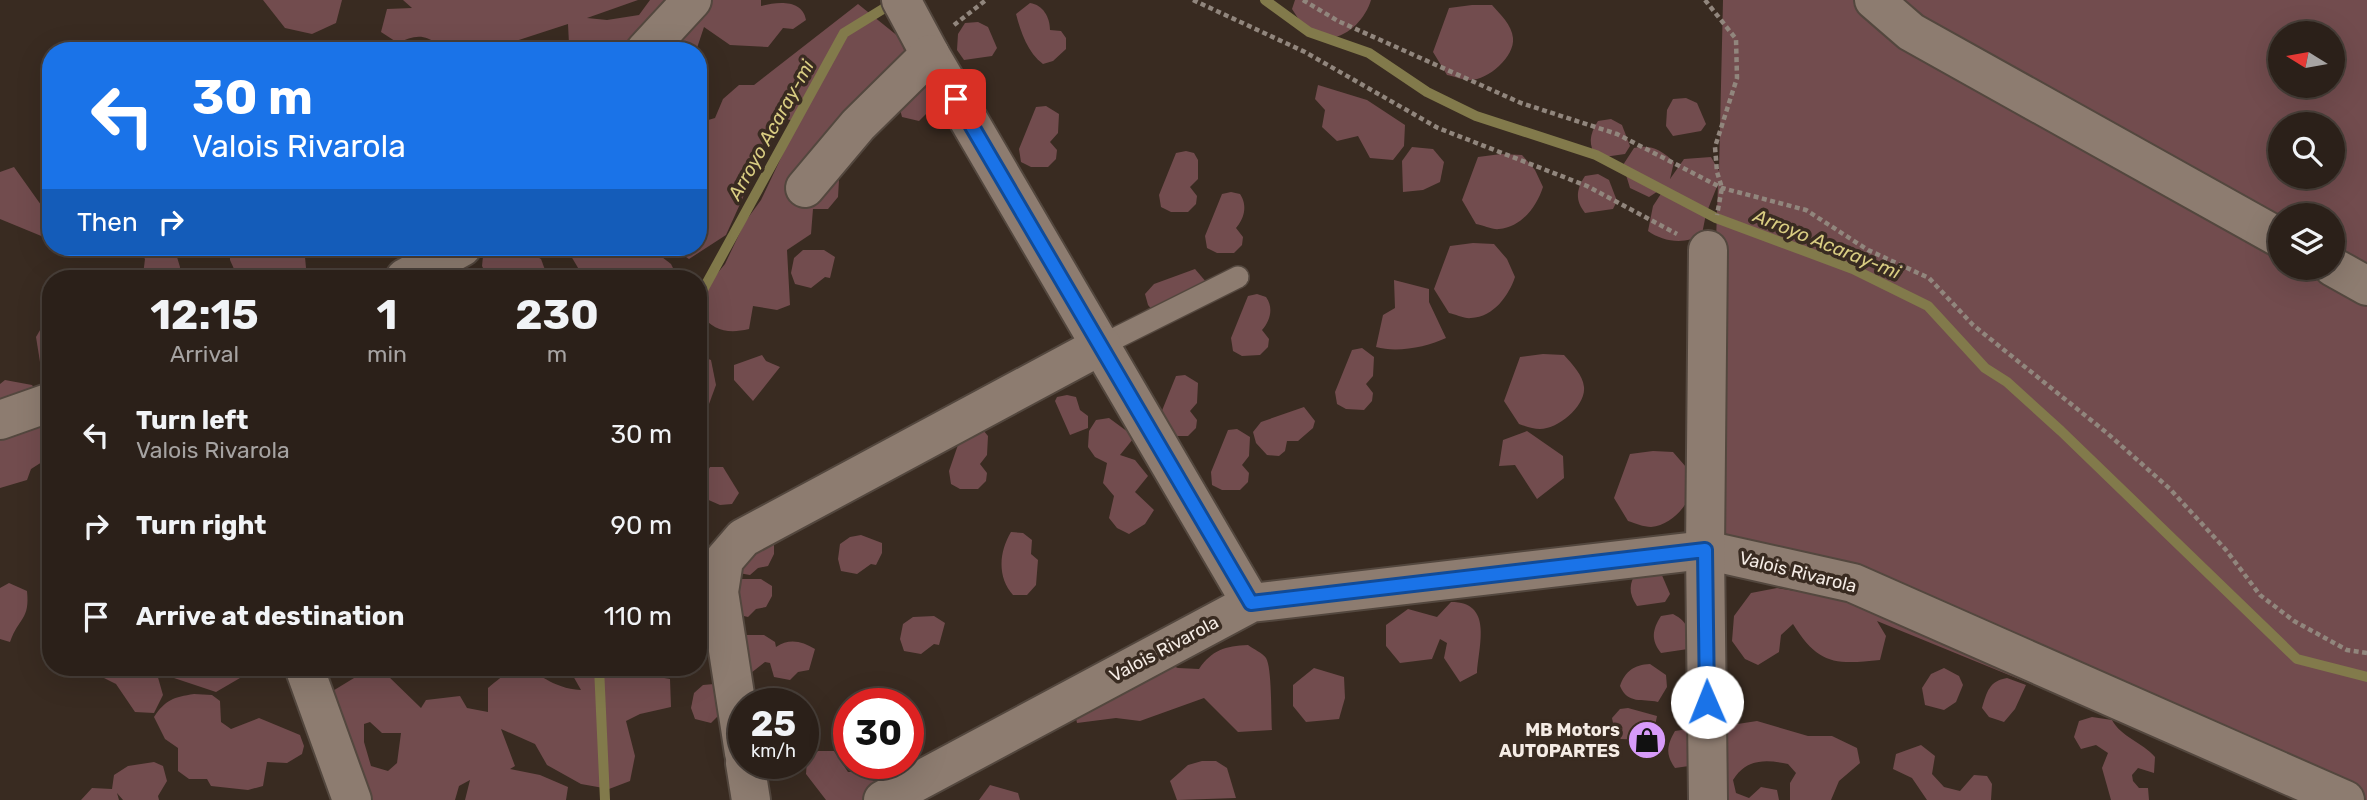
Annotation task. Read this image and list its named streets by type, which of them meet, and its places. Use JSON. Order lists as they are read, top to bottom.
{
  "streets": {
    "street": ["Valois Rivarola"]
  },
  "water": ["Arroyo Acaray-mi"],
  "places": {
    "shop": ["MB Motors AUTOPARTES"]
  },
  "north": "left",
  "page": {
    "turn": ["30 m", "Valois Rivarola"],
    "then": "Then",
    "eta": [
      "12:15",
      "Arrival",
      "1",
      "min",
      "230",
      "m"
    ],
    "list": [
      {
        "name": "Turn left",
        "note": "Valois Rivarola",
        "value": "30 m"
      },
      {
        "name": "Turn right",
        "value": "90 m"
      },
      {
        "name": "Arrive at destination",
        "value": "110 m"
      }
    ],
    "speed": "25 km/h",
    "limit": "30"
  }
}
